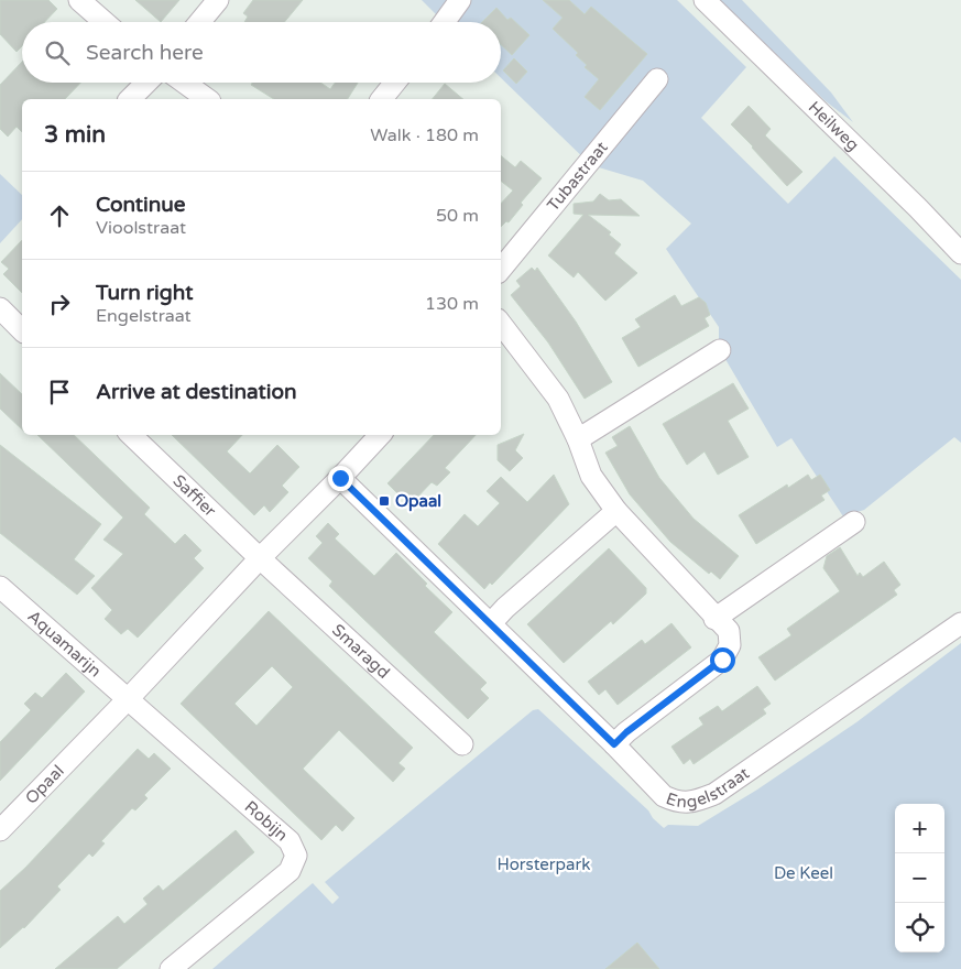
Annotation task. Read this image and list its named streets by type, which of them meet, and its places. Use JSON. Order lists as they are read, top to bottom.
{
  "streets": {
    "street": [
      "Heilweg",
      "Tubastraat",
      "Saffier",
      "Aquamarijn",
      "Smaragd",
      "Engelstraat",
      "Opaal",
      "Robijn"
    ]
  },
  "crossings": [
    ["Saffier", "Smaragd"],
    ["Saffier", "Opaal"],
    ["Aquamarijn", "Opaal"],
    ["Aquamarijn", "Robijn"],
    ["Smaragd", "Opaal"],
    ["Engelstraat", "Opaal"],
    ["Opaal", "Robijn"]
  ],
  "parks": ["Horsterpark", "De Keel"],
  "places": {
    "transit": ["Opaal"]
  },
  "page": {
    "search": "Search here",
    "heading": ["3 min", "Walk · 180 m"],
    "list": [
      ["Continue", "Vioolstraat", "50 m"],
      ["Turn right", "Engelstraat", "130 m"],
      "Arrive at destination"
    ],
    "map_buttons": ["+", "−"]
  }
}
